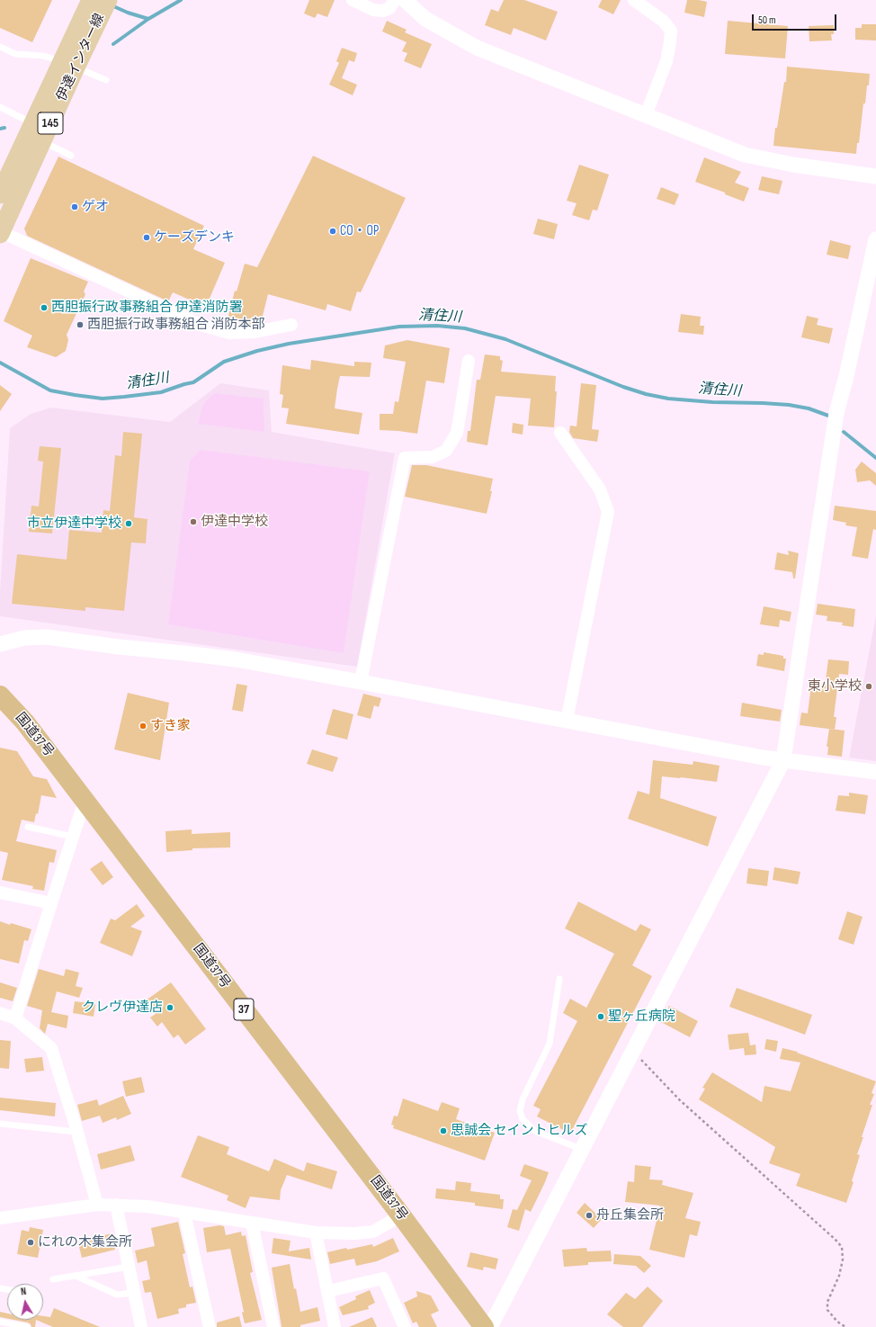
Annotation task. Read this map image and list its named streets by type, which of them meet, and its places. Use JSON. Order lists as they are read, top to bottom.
{
  "streets": {
    "highway": ["国道37号", "37"],
    "main road": ["伊達インター線", "145"]
  },
  "water": ["清住川"],
  "places": [
    "ゲオ",
    "CO・OP",
    "ケーズデンキ",
    "西胆振行政事務組合 伊達消防署",
    "西胆振行政事務組合 消防本部",
    "伊達中学校",
    "市立伊達中学校",
    "東小学校",
    "すき家",
    "クレヴ伊達店",
    "聖ヶ丘病院",
    "思誠会 セイントヒルズ",
    "舟丘集会所",
    "にれの木集会所"
  ],
  "scale_bar": "50 m",
  "north": "top"
}
